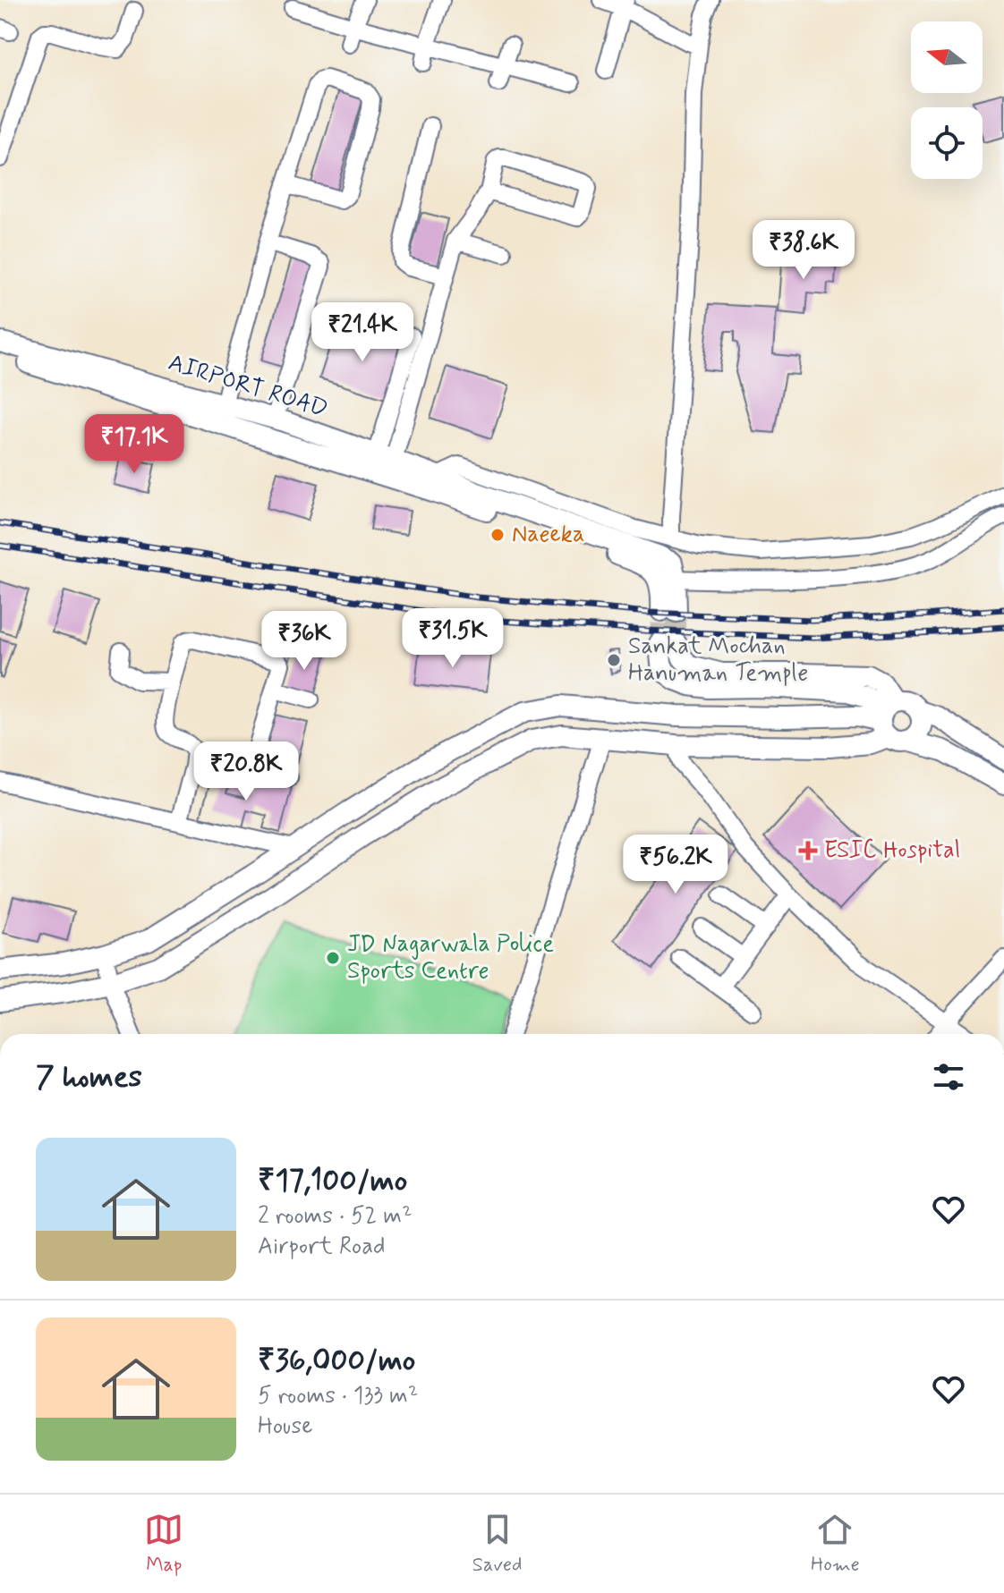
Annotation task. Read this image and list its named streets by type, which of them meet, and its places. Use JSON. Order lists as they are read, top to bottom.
{
  "streets": {
    "main road": ["AIRPORT ROAD"]
  },
  "places": {
    "other": ["Naeeka", "Sankat Mochan Hanuman Temple", "JD Nagarwala Police Sports Centre"],
    "health": ["ESIC Hospital"]
  },
  "north": "left",
  "page": {
    "price": [
      "₹38.6K",
      "₹21.4K",
      "₹17.1K",
      "₹31.5K",
      "₹36K",
      "₹20.8K",
      "₹56.2K"
    ],
    "heading": "7 homes",
    "list": [
      {
        "name": "₹17,100/mo",
        "note": "2 rooms · 52 m² · Airport Road"
      },
      {
        "name": "₹36,000/mo",
        "note": "5 rooms · 133 m² · House"
      }
    ],
    "tabs": ["Map", "Saved", "Home"]
  }
}
